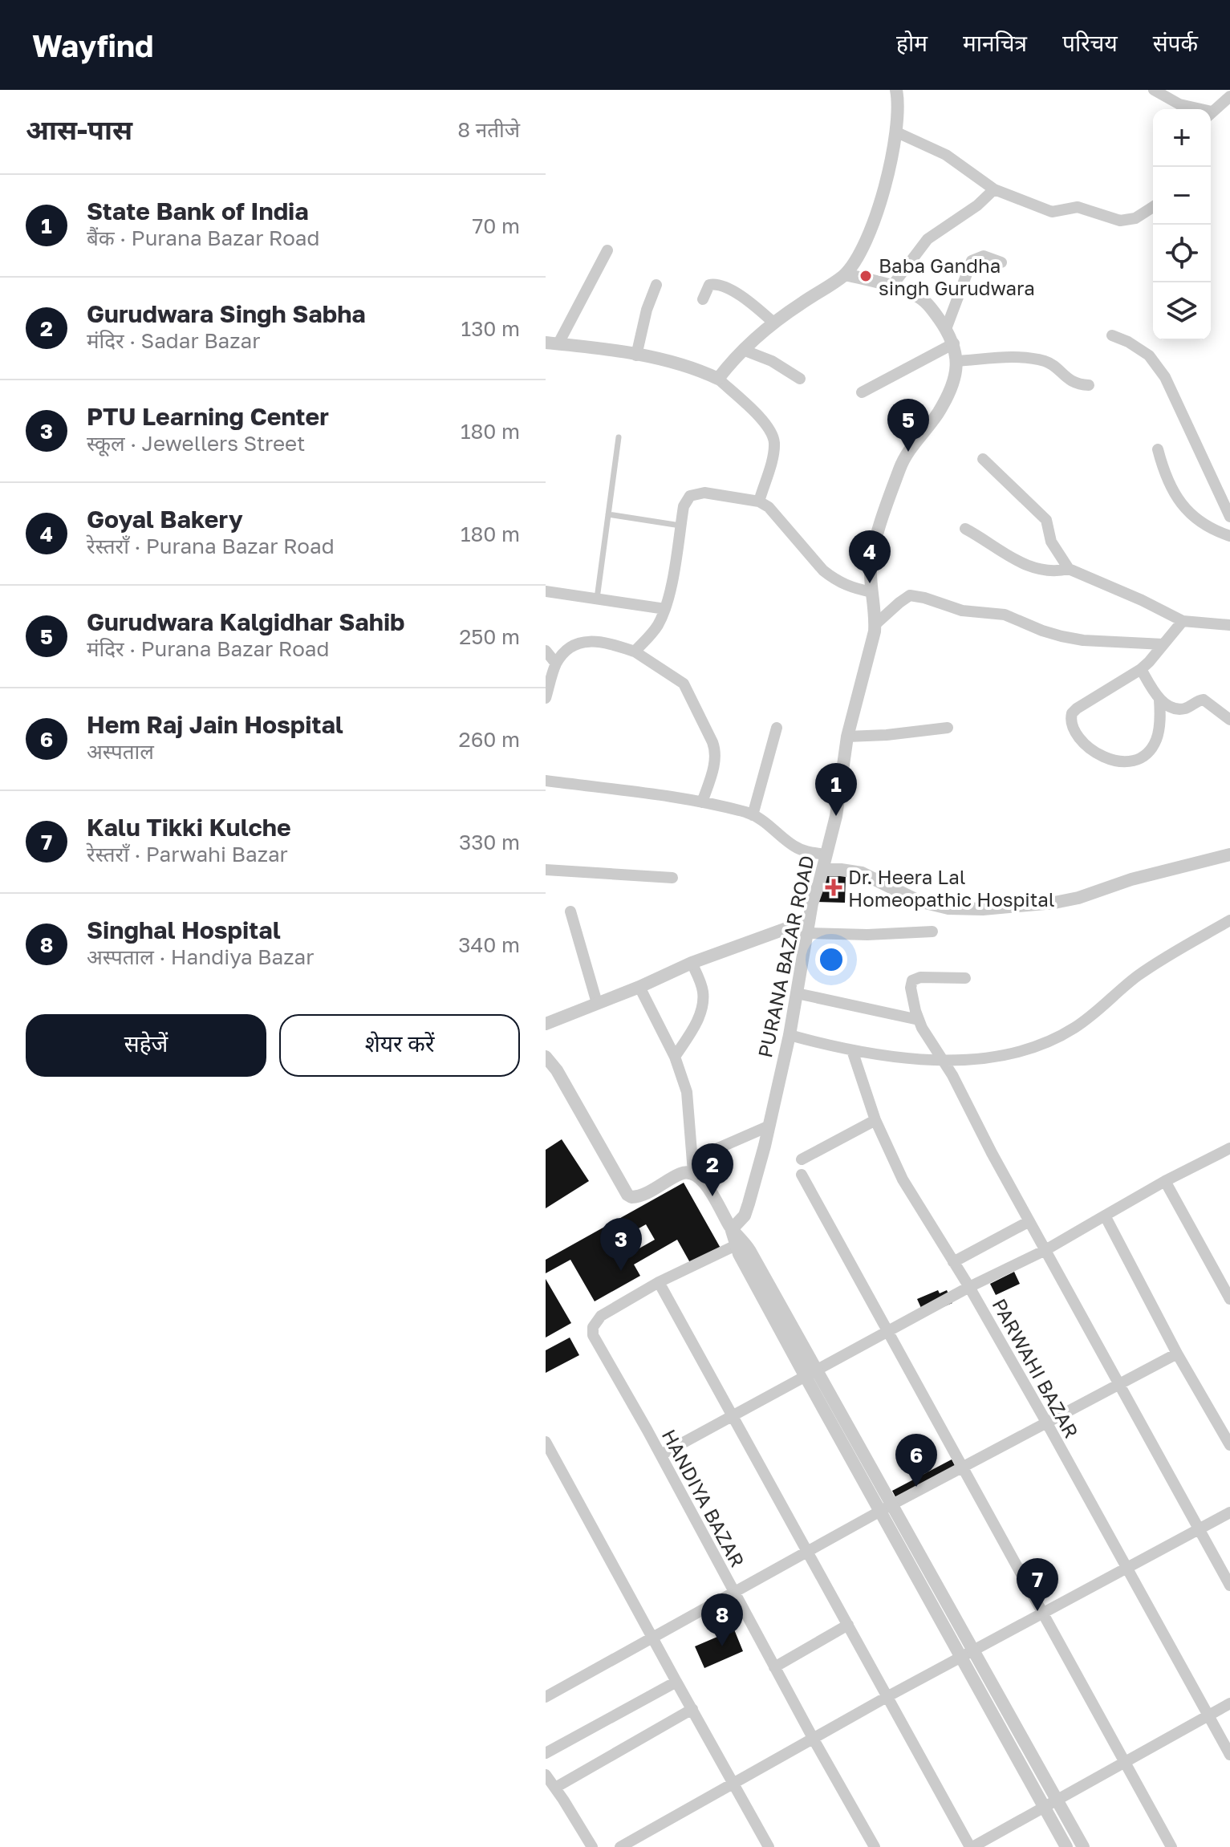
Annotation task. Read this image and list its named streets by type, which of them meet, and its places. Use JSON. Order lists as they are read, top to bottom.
{
  "streets": {
    "street": ["PURANA BAZAR ROAD", "PARWAHI BAZAR", "HANDIYA BAZAR"]
  },
  "places": {
    "other": ["Baba Gandha singh Gurudwara"],
    "health": ["Dr. Heera Lal Homeopathic Hospital"]
  },
  "page": {
    "header": "Wayfind",
    "nav": [
      "होम",
      "मानचित्र",
      "परिचय",
      "संपर्क"
    ],
    "heading": ["आस-पास", "8 नतीजे"],
    "map_buttons": ["+", "−"],
    "list": [
      {
        "mark": "1",
        "name": "State Bank of India",
        "note": "बैंक · Purana Bazar Road",
        "value": "70 m"
      },
      {
        "mark": "2",
        "name": "Gurudwara Singh Sabha",
        "note": "मंदिर · Sadar Bazar",
        "value": "130 m"
      },
      {
        "mark": "3",
        "name": "PTU Learning Center",
        "note": "स्कूल · Jewellers Street",
        "value": "180 m"
      },
      {
        "mark": "4",
        "name": "Goyal Bakery",
        "note": "रेस्तराँ · Purana Bazar Road",
        "value": "180 m"
      },
      {
        "mark": "5",
        "name": "Gurudwara Kalgidhar Sahib",
        "note": "मंदिर · Purana Bazar Road",
        "value": "250 m"
      },
      {
        "mark": "6",
        "name": "Hem Raj Jain Hospital",
        "note": "अस्पताल",
        "value": "260 m"
      },
      {
        "mark": "7",
        "name": "Kalu Tikki Kulche",
        "note": "रेस्तराँ · Parwahi Bazar",
        "value": "330 m"
      },
      {
        "mark": "8",
        "name": "Singhal Hospital",
        "note": "अस्पताल · Handiya Bazar",
        "value": "340 m"
      }
    ],
    "pins": [
      "5",
      "4",
      "1",
      "2",
      "3",
      "6",
      "7",
      "8"
    ],
    "buttons": ["सहेजें", "शेयर करें"]
  }
}
